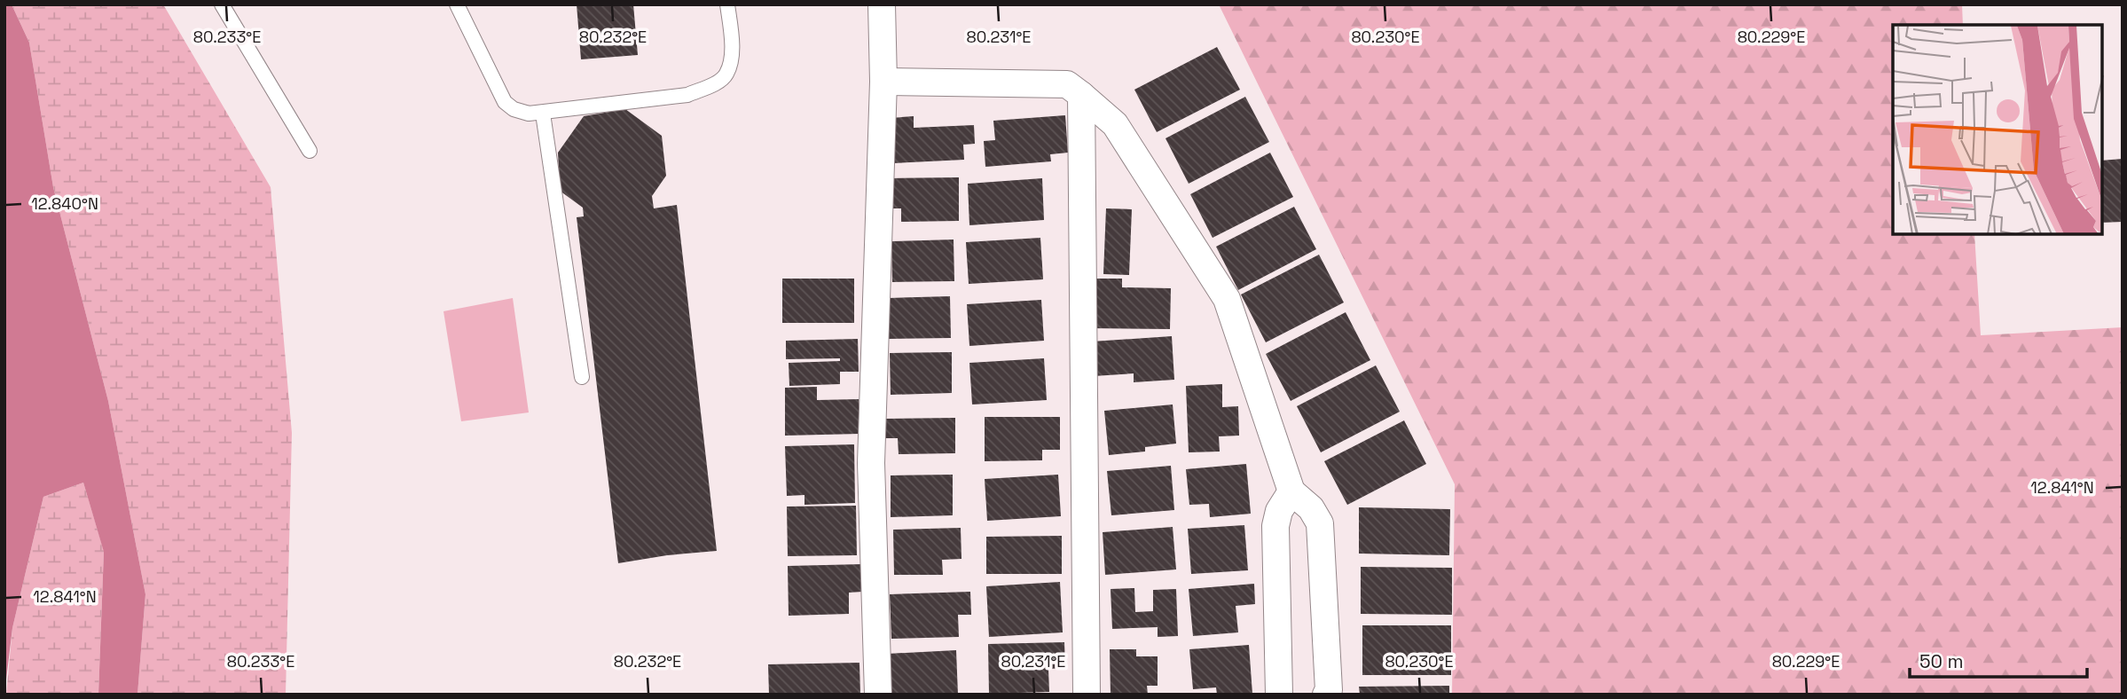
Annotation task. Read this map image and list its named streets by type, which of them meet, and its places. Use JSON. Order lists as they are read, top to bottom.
{
  "scale_bar": "50 m",
  "coordinates": [
    "80.233°E",
    "80.232°E",
    "80.231°E",
    "80.230°E",
    "80.229°E",
    "12.840°N",
    "12.841°N"
  ]
}
